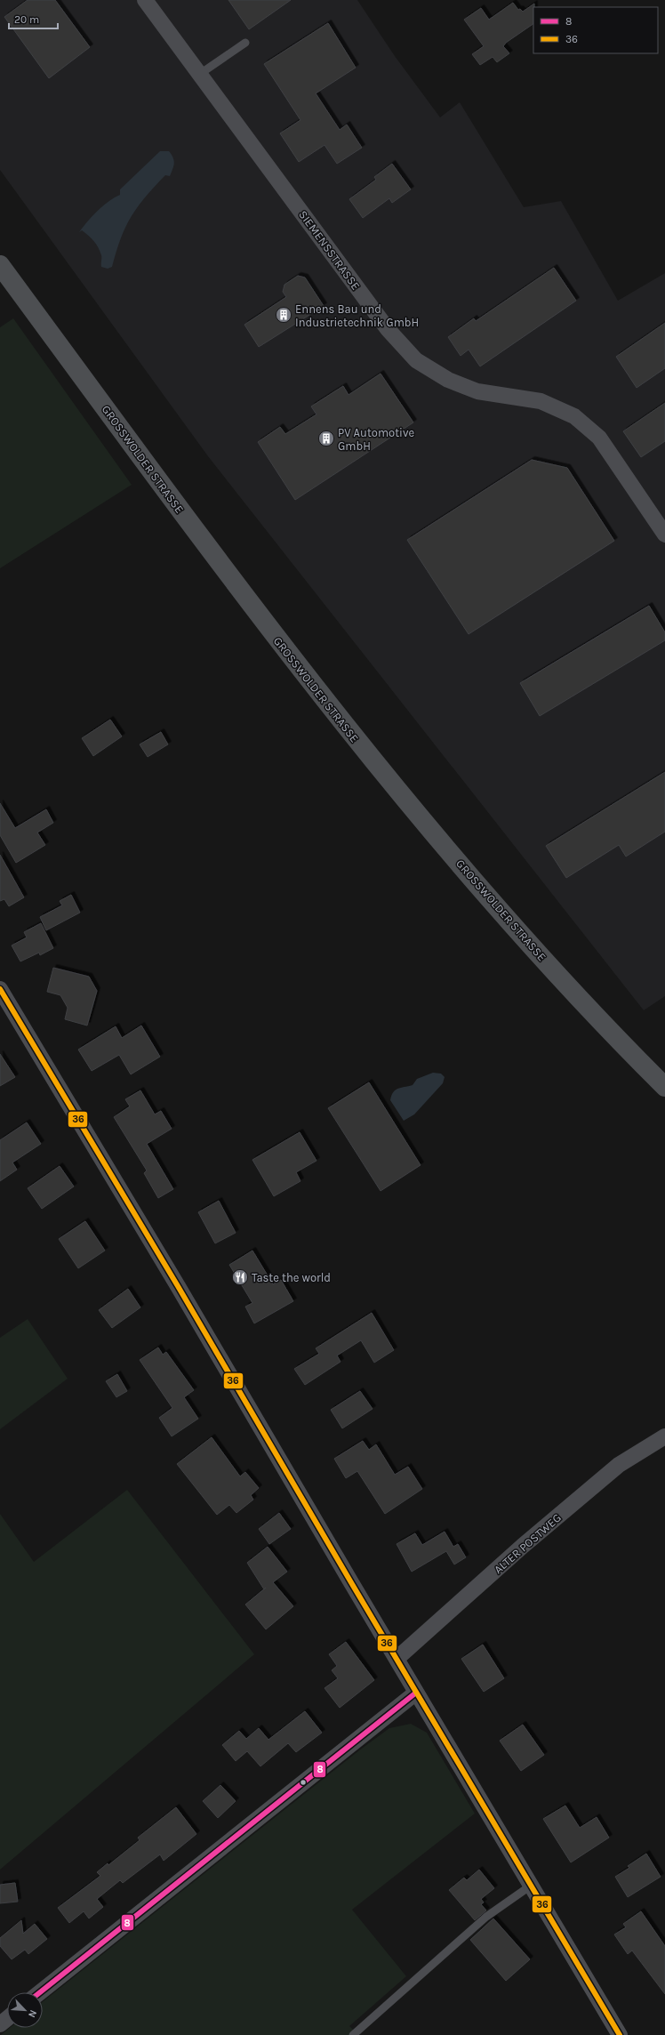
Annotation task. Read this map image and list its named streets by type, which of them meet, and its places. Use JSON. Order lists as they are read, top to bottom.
{
  "streets": {
    "main road": ["GROSSWOLDER STRASSE"],
    "street": ["SIEMENSSTRASSE", "ALTER POSTWEG"]
  },
  "places": {
    "building": ["Ennens Bau und Industrietechnik GmbH", "PV Automotive GmbH"],
    "restaurant": ["Taste the world"]
  },
  "lines": ["transit line 36", "transit line 8"],
  "legend": ["8", "36"],
  "scale_bar": "20 m",
  "north": "bottom right"
}
